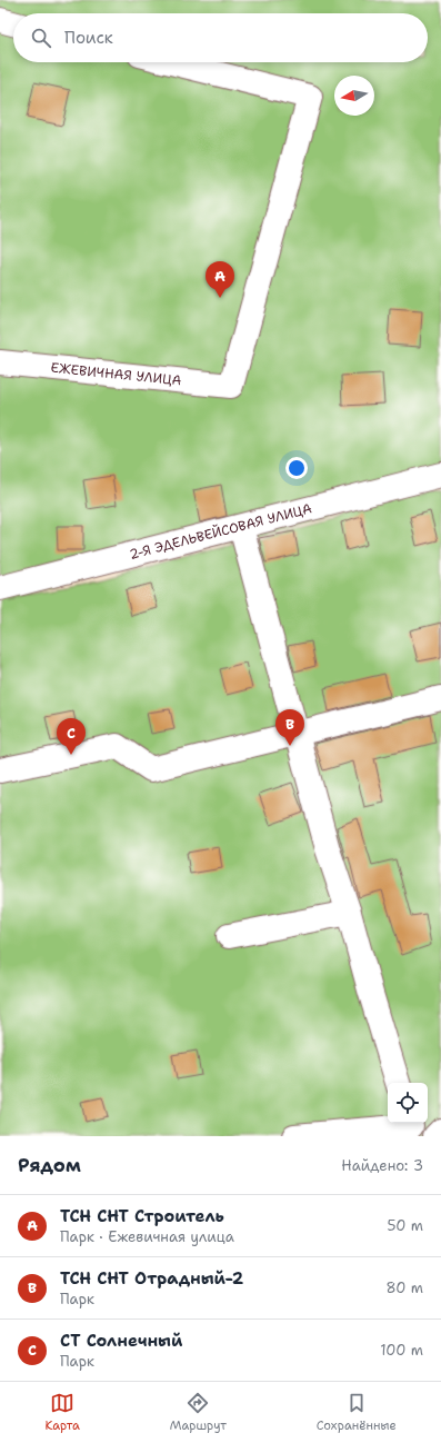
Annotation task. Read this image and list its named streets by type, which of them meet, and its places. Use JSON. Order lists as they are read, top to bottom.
{
  "streets": {
    "street": ["ЕЖЕВИЧНАЯ УЛИЦА", "2-Я ЭДЕЛЬВЕЙСОВАЯ УЛИЦА"]
  },
  "north": "left",
  "page": {
    "search": "Поиск",
    "pins": ["A", "B", "C"],
    "heading": ["Рядом", "Найдено: 3"],
    "list": [
      {
        "mark": "A",
        "name": "ТСН СНТ Строитель",
        "note": "Парк · Ежевичная улица",
        "value": "50 m"
      },
      {
        "mark": "B",
        "name": "ТСН СНТ Отрадный-2",
        "note": "Парк",
        "value": "80 m"
      },
      {
        "mark": "C",
        "name": "СТ Солнечный",
        "note": "Парк",
        "value": "100 m"
      }
    ],
    "nav": ["Карта", "Маршрут", "Сохранённые"]
  }
}
